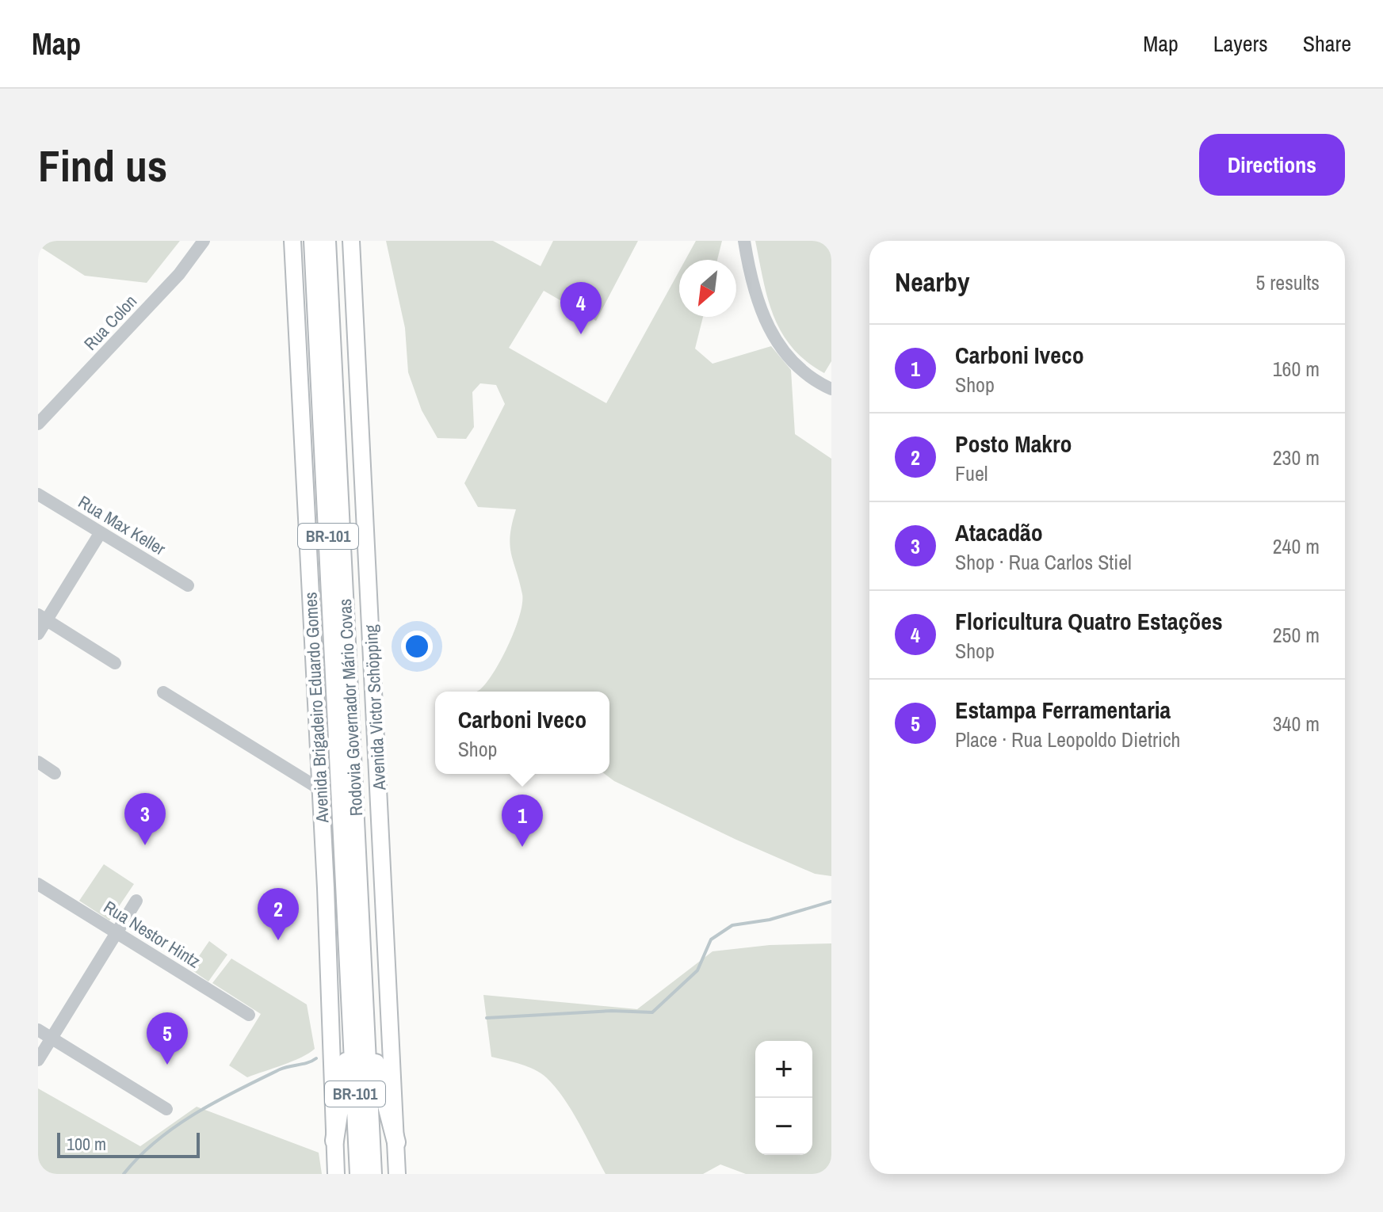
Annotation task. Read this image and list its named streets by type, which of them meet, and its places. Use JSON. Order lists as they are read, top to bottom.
{
  "streets": {
    "highway": ["BR-101", "Rodovia Governador Mário Covas"],
    "main road": ["Avenida Brigadeiro Eduardo Gomes", "Avenida Victor Schöpping"],
    "street": ["Rua Colon", "Rua Max Keller", "Rua Nestor Hintz"]
  },
  "scale_bar": "100 m",
  "north": "bottom left",
  "page": {
    "header": "Map",
    "nav": ["Map", "Layers", "Share"],
    "buttons": "Directions",
    "title": "Find us",
    "heading": ["Nearby", "5 results"],
    "pins": [
      "4",
      "3",
      "1",
      "2",
      "5"
    ],
    "list": [
      {
        "mark": "1",
        "name": "Carboni Iveco",
        "note": "Shop",
        "value": "160 m"
      },
      {
        "mark": "2",
        "name": "Posto Makro",
        "note": "Fuel",
        "value": "230 m"
      },
      {
        "mark": "3",
        "name": "Atacadão",
        "note": "Shop · Rua Carlos Stiel",
        "value": "240 m"
      },
      {
        "mark": "4",
        "name": "Floricultura Quatro Estações",
        "note": "Shop",
        "value": "250 m"
      },
      {
        "mark": "5",
        "name": "Estampa Ferramentaria",
        "note": "Place · Rua Leopoldo Dietrich",
        "value": "340 m"
      }
    ],
    "popup": ["Carboni Iveco", "Shop"],
    "map_buttons": ["+", "−"],
    "scale": "100 m"
  }
}
